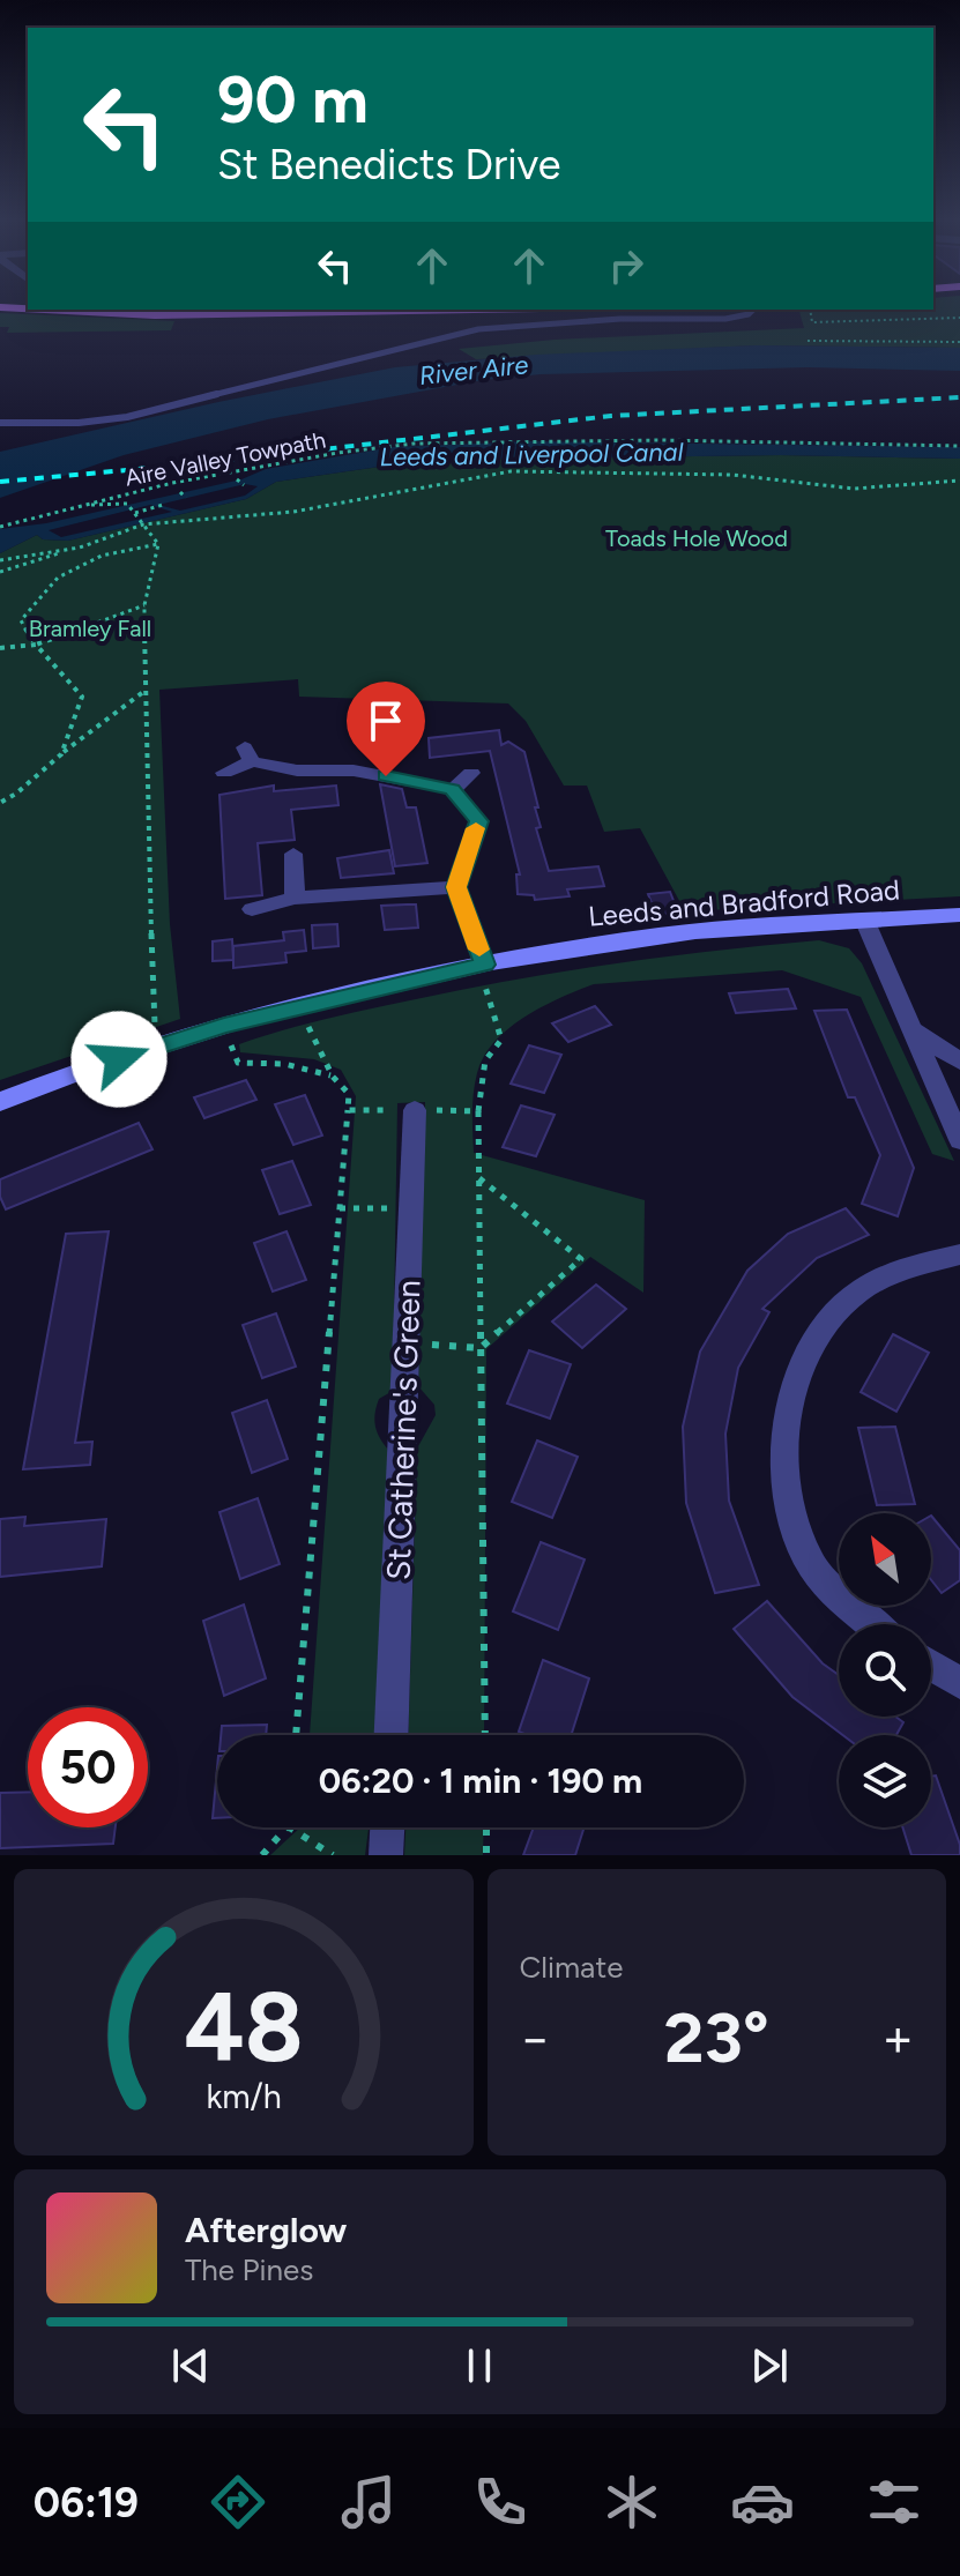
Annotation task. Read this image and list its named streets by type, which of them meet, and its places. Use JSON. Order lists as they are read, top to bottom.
{
  "streets": {
    "main road": ["Leeds and Bradford Road"],
    "street": ["St Catherine's Green"],
    "path": ["Aire Valley Towpath"]
  },
  "water": ["River Aire", "Leeds and Liverpool Canal"],
  "parks": ["Toads Hole Wood", "Bramley Fall"],
  "north": "top left",
  "page": {
    "turn": ["90 m", "St Benedicts Drive"],
    "limit": "50",
    "trip": "06:20 · 1 min · 190 m",
    "tile": "Climate",
    "heat": ["−", "23°", "+"],
    "song": ["Afterglow", "The Pines"],
    "tabs": "06:19",
    "gauge": ["48", "km/h"]
  }
}
